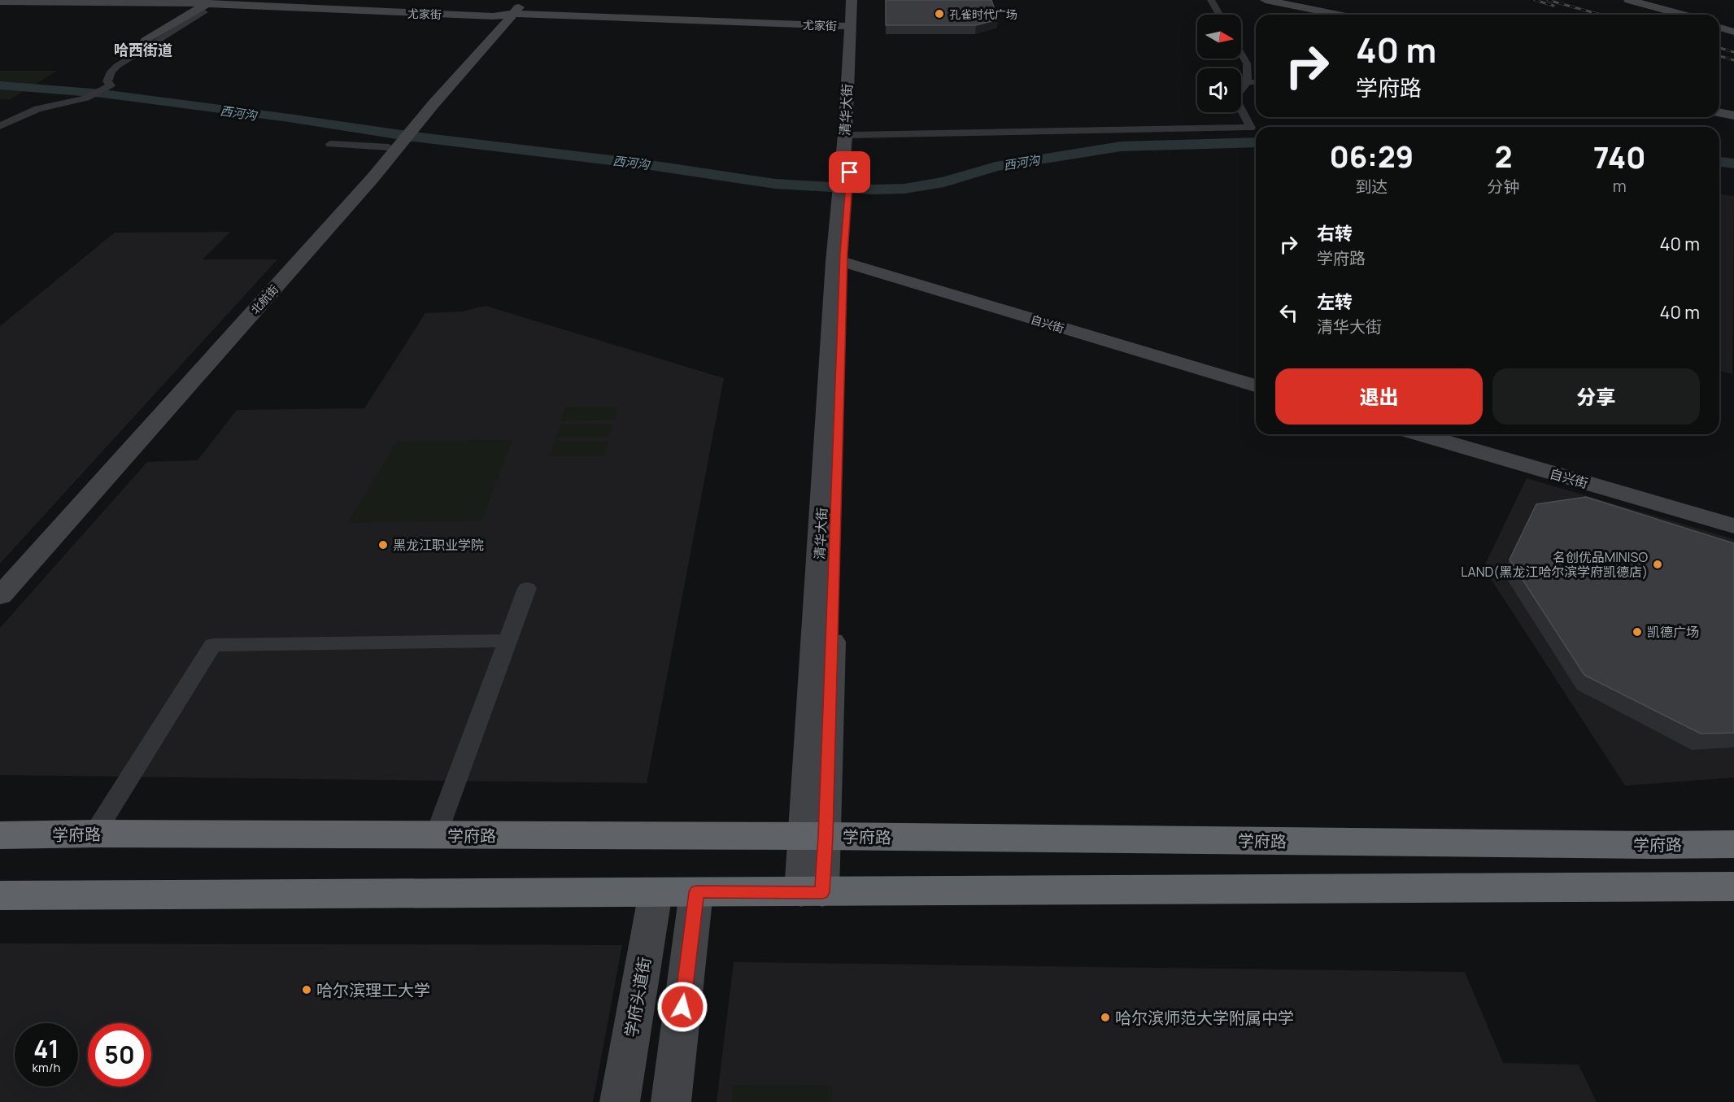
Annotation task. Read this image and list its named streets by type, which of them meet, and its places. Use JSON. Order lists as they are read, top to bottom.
{
  "streets": {
    "highway": ["学府路"],
    "main road": [
      "尤家街",
      "清华大街",
      "北航街",
      "自兴街",
      "学府头道街"
    ]
  },
  "crossings": [
    ["尤家街", "清华大街"],
    ["尤家街", "北航街"],
    ["清华大街", "自兴街"],
    ["清华大街", "学府路"]
  ],
  "districts": ["哈西街道"],
  "water": ["西河沟"],
  "places": [
    "孔雀时代广场",
    "黑龙江职业学院",
    "名创优品MINISO LAND(黑龙江哈尔滨学府凯德店)",
    "凯德广场",
    "哈尔滨理工大学",
    "哈尔滨师范大学附属中学"
  ],
  "north": "right",
  "page": {
    "turn": ["40 m", "学府路"],
    "eta": [
      "06:29",
      "到达",
      "2",
      "分钟",
      "740",
      "m"
    ],
    "list": [
      {
        "name": "右转",
        "note": "学府路",
        "value": "40 m"
      },
      {
        "name": "左转",
        "note": "清华大街",
        "value": "40 m"
      }
    ],
    "buttons": ["退出", "分享"],
    "speed": "41 km/h",
    "limit": "50"
  }
}
